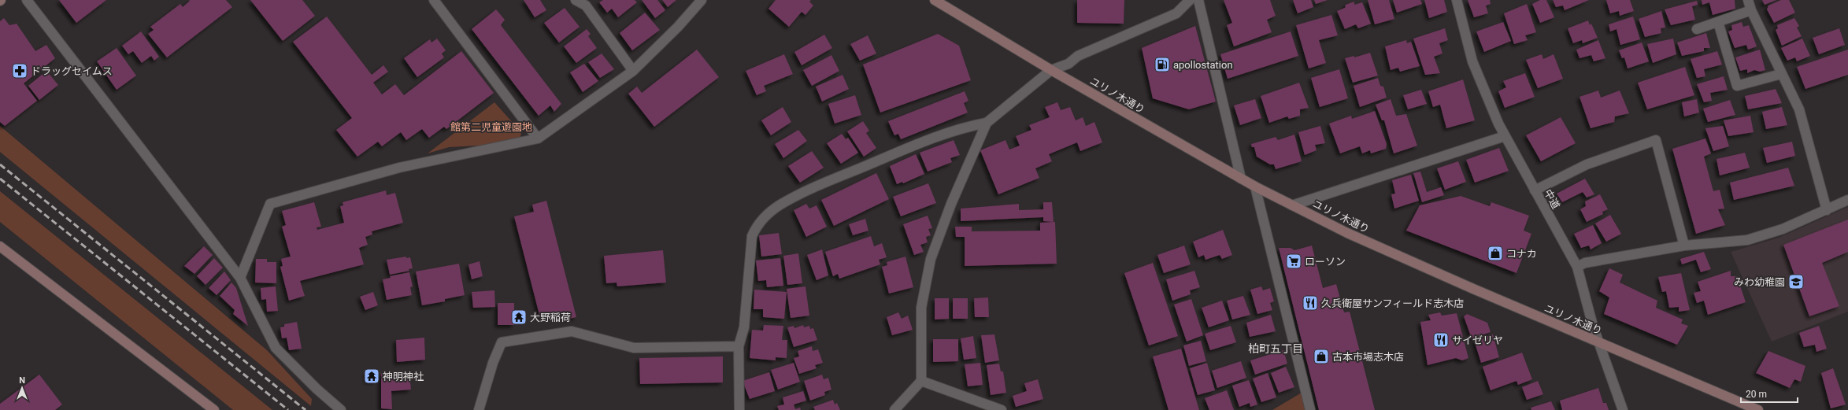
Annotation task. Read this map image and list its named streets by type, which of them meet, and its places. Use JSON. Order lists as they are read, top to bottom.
{
  "streets": {
    "street": ["ユリノ木通り", "中道"]
  },
  "crossings": [
    ["ユリノ木通り", "中道"]
  ],
  "districts": ["柏町五丁目"],
  "parks": ["館第二児童遊園地"],
  "places": {
    "fuel station": ["apollostation"],
    "pharmacy": ["ドラッグセイムス"],
    "shop": ["コナカ", "古本市場志木店"],
    "supermarket": ["ローソン"],
    "school or university": ["みわ幼稚園"],
    "restaurant": ["久兵衛屋サンフィールド志木店", "サイゼリヤ"],
    "temple": ["大野稲荷", "神明神社"]
  },
  "scale_bar": "20 m",
  "north": "top"
}
